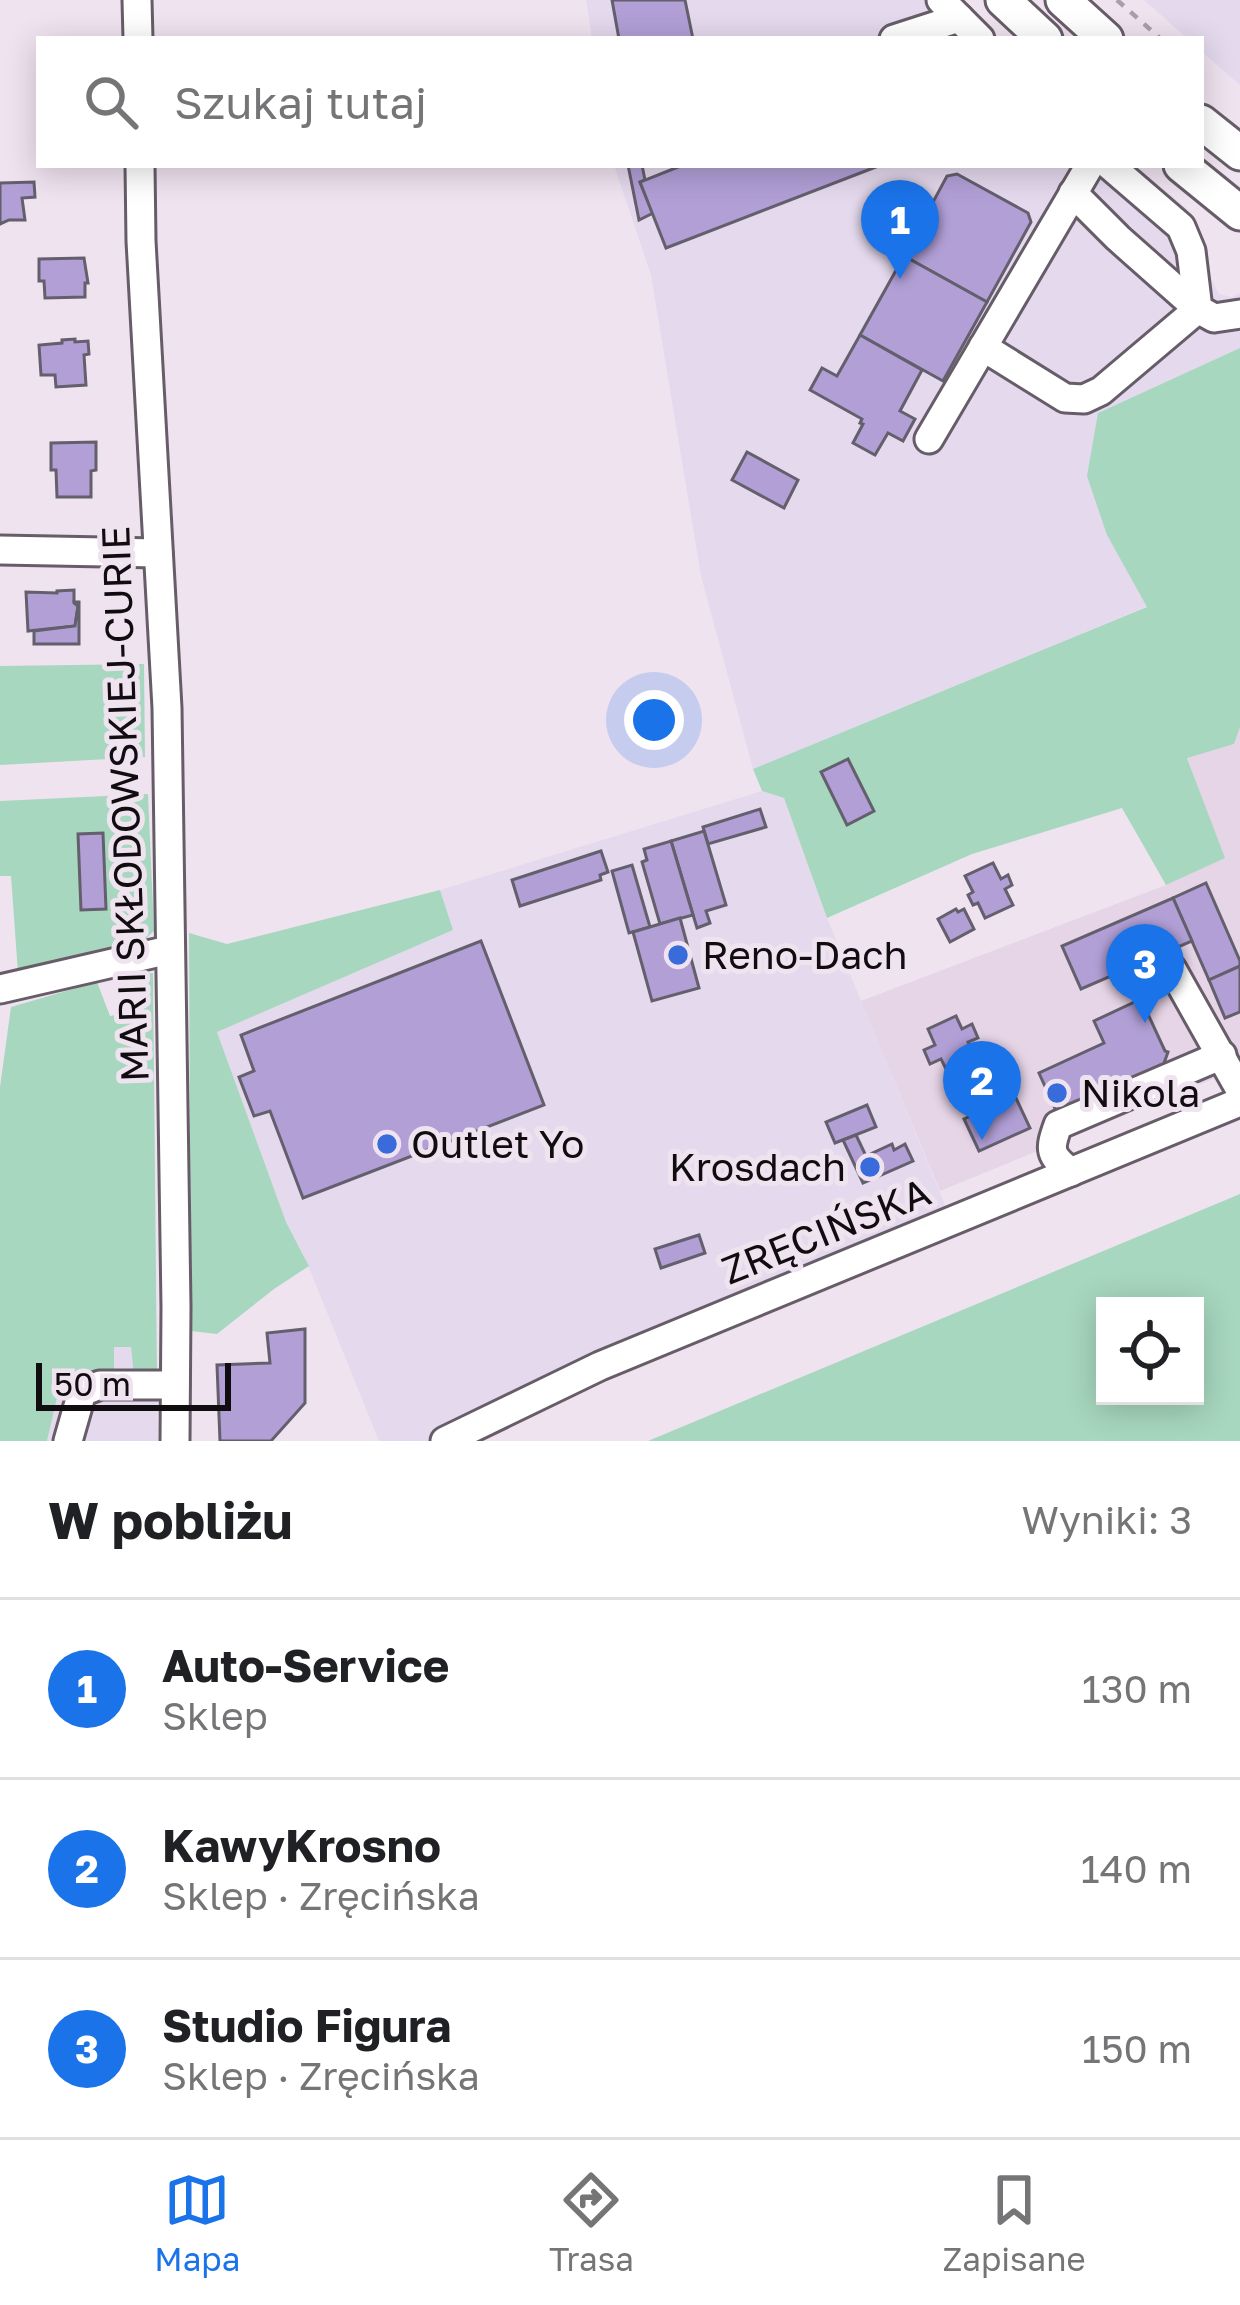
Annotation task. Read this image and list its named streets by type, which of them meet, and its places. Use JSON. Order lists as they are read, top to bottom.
{
  "streets": {
    "street": ["MARII SKŁODOWSKIEJ-CURIE", "ZRĘCIŃSKA"]
  },
  "places": [
    "Reno-Dach",
    "Nikola",
    "Outlet Yo",
    "Krosdach"
  ],
  "scale_bar": "50 m",
  "page": {
    "search": "Szukaj tutaj",
    "pins": ["1", "3", "2"],
    "scale": "50 m",
    "heading": ["W pobliżu", "Wyniki: 3"],
    "list": [
      {
        "mark": "1",
        "name": "Auto-Service",
        "note": "Sklep",
        "value": "130 m"
      },
      {
        "mark": "2",
        "name": "KawyKrosno",
        "note": "Sklep · Zręcińska",
        "value": "140 m"
      },
      {
        "mark": "3",
        "name": "Studio Figura",
        "note": "Sklep · Zręcińska",
        "value": "150 m"
      }
    ],
    "nav": ["Mapa", "Trasa", "Zapisane"]
  }
}
